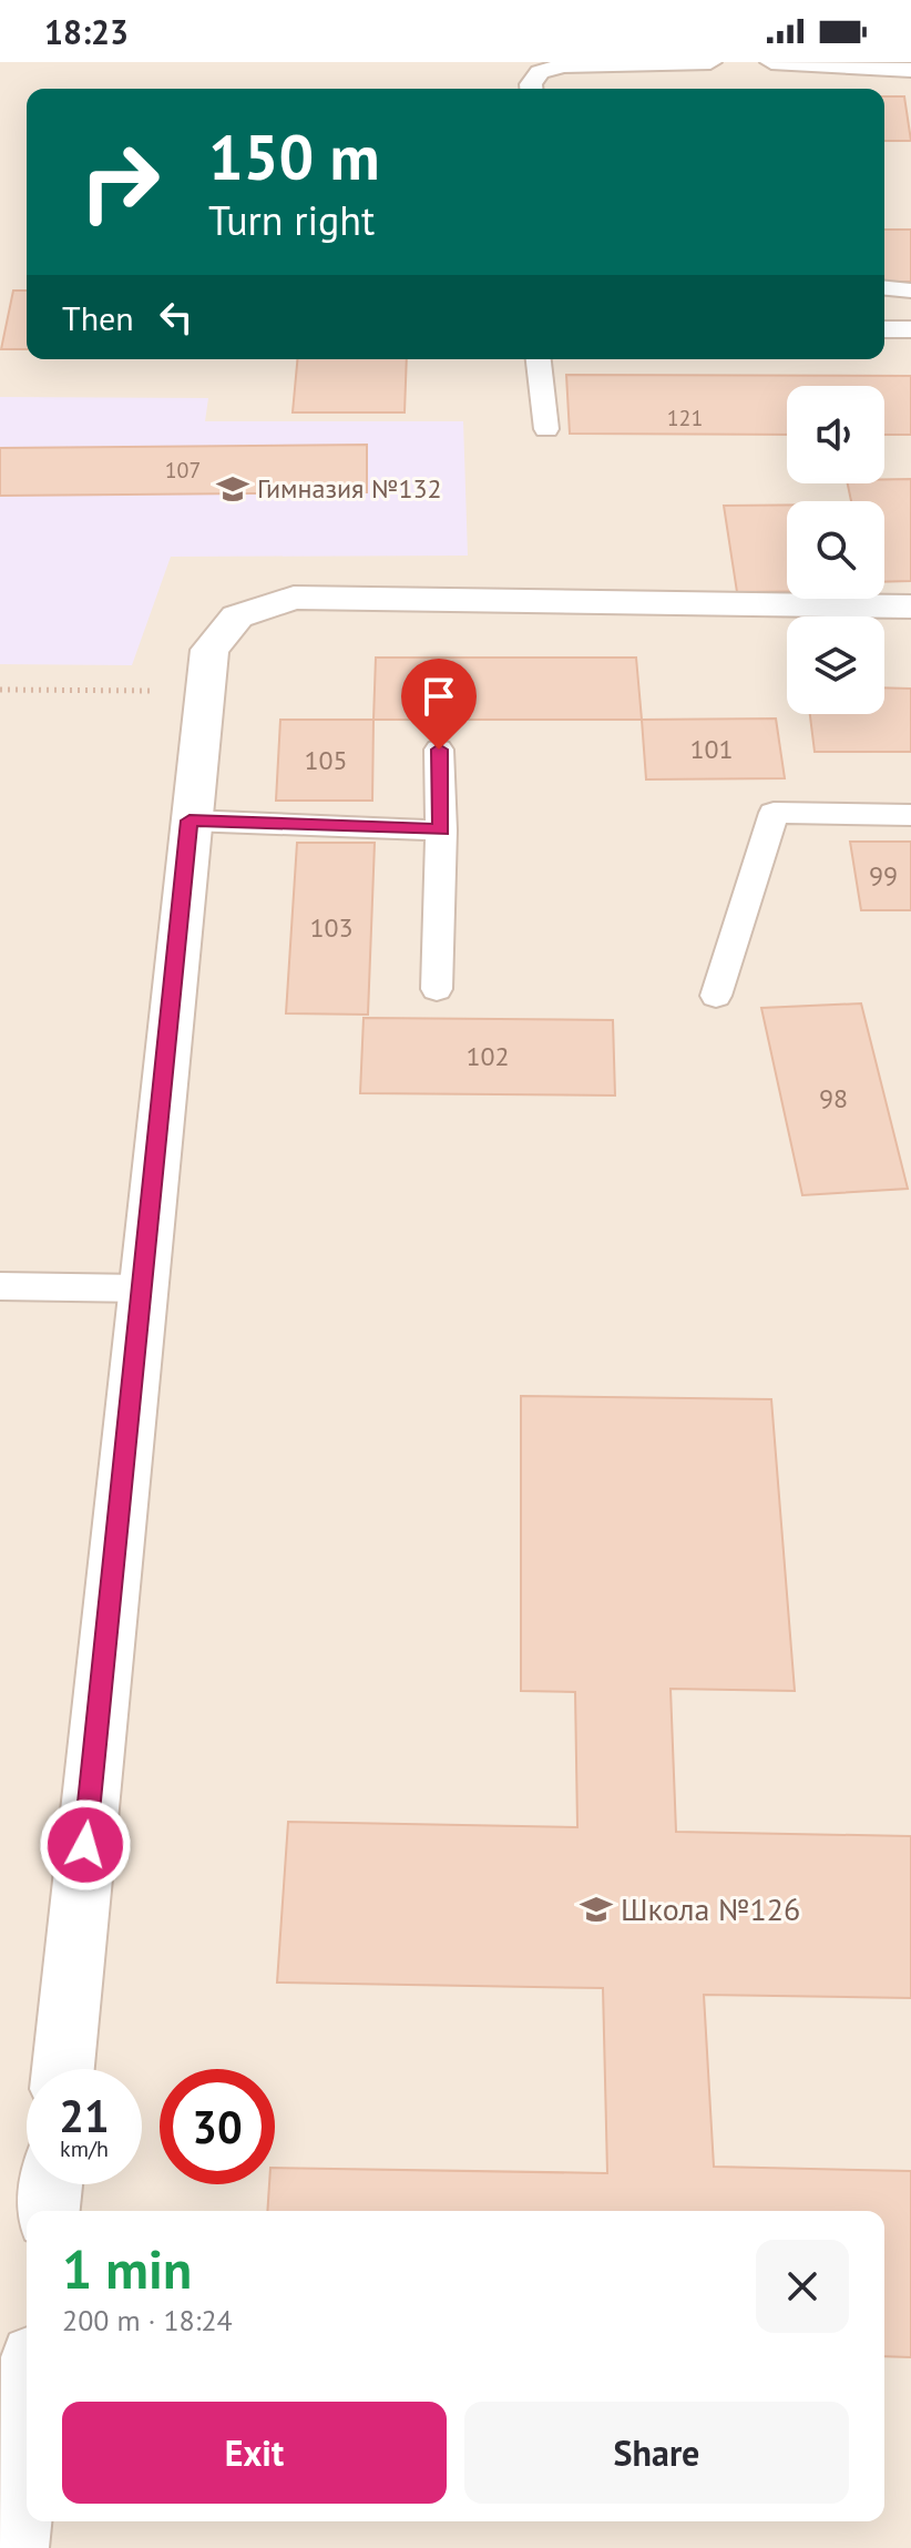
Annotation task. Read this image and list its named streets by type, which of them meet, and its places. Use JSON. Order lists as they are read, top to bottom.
{
  "places": {
    "school or university": ["Гимназия №132", "Школа №126"]
  },
  "house_numbers": [
    "121",
    "107",
    "101",
    "105",
    "99",
    "103",
    "102",
    "98"
  ],
  "page": {
    "status": "18:23",
    "turn": ["150 m", "Turn right"],
    "then": "Then",
    "speed": "21 km/h",
    "limit": "30",
    "heading": ["1 min", "200 m · 18:24"],
    "buttons": ["Exit", "Share"]
  }
}
